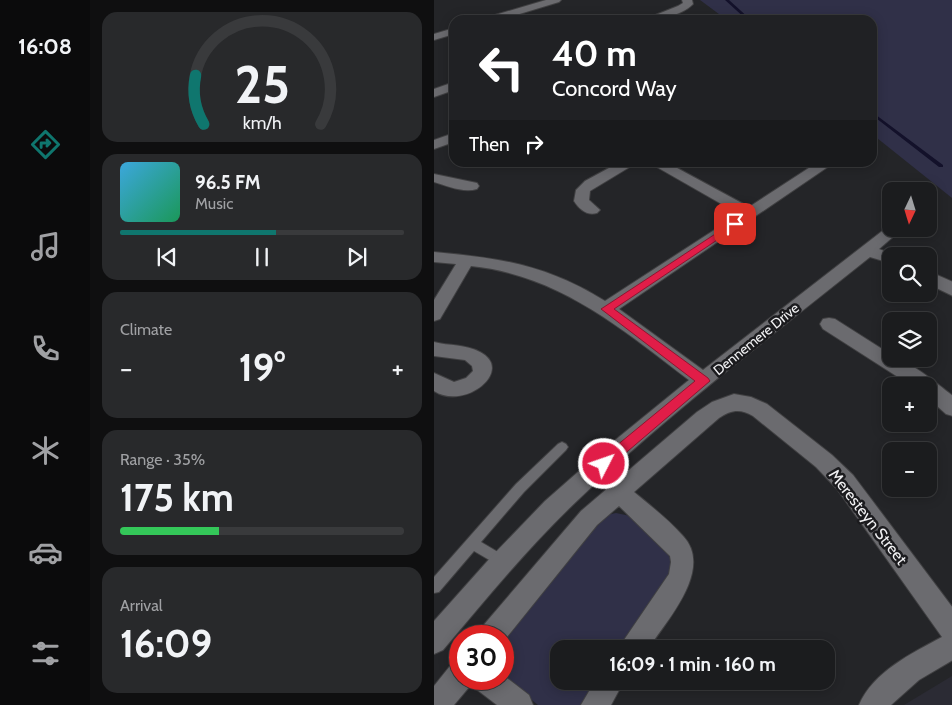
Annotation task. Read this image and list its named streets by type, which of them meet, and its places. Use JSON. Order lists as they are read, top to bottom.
{
  "streets": {
    "street": ["Dennemere Drive", "Meresteyn Street"]
  },
  "north": "bottom",
  "page": {
    "tabs": "16:08",
    "turn": ["40 m", "Concord Way"],
    "then": "Then",
    "song": ["96.5 FM", "Music"],
    "map_buttons": ["+", "−"],
    "tile": [
      "Climate",
      ["Range · 35%", "175 km"],
      ["Arrival", "16:09"]
    ],
    "heat": ["−", "19°", "+"],
    "limit": "30",
    "trip": "16:09 · 1 min · 160 m",
    "gauge": ["25", "km/h"]
  }
}
